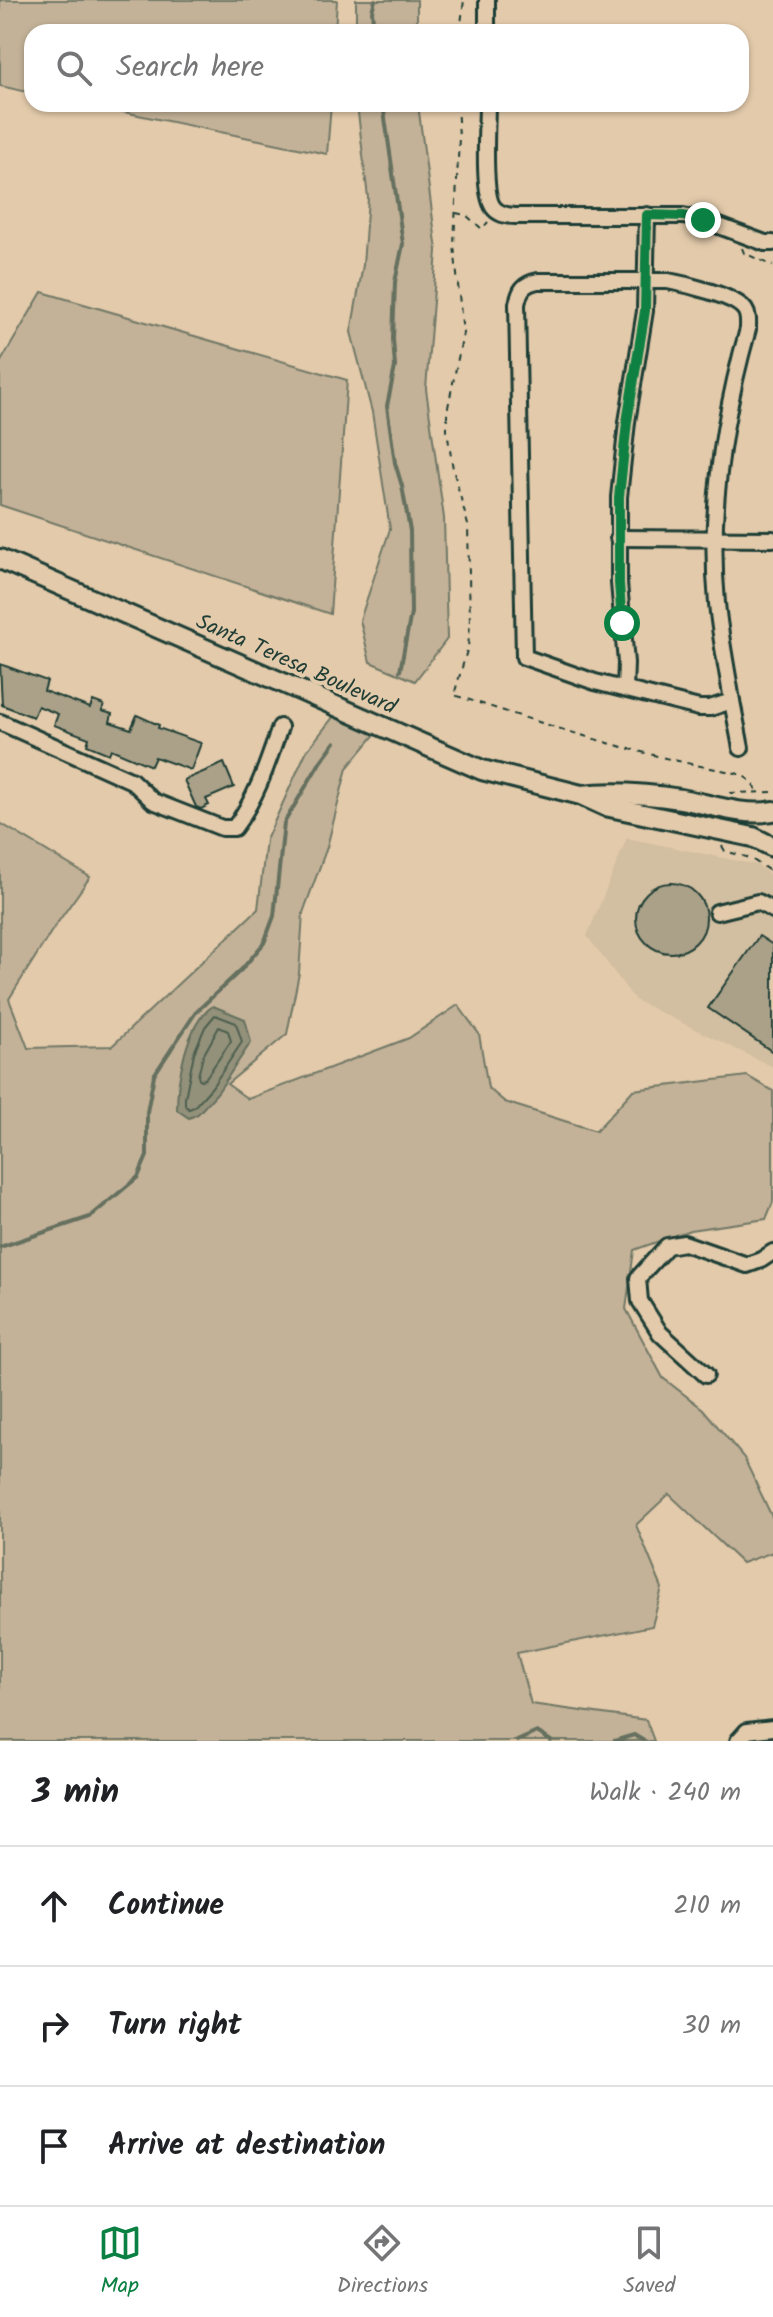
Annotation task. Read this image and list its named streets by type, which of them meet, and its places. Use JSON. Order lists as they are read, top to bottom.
{
  "streets": {
    "main road": ["Santa Teresa Boulevard"]
  },
  "page": {
    "search": "Search here",
    "heading": ["3 min", "Walk · 240 m"],
    "list": [
      ["Continue", "210 m"],
      ["Turn right", "30 m"],
      "Arrive at destination"
    ],
    "nav": ["Map", "Directions", "Saved"]
  }
}
